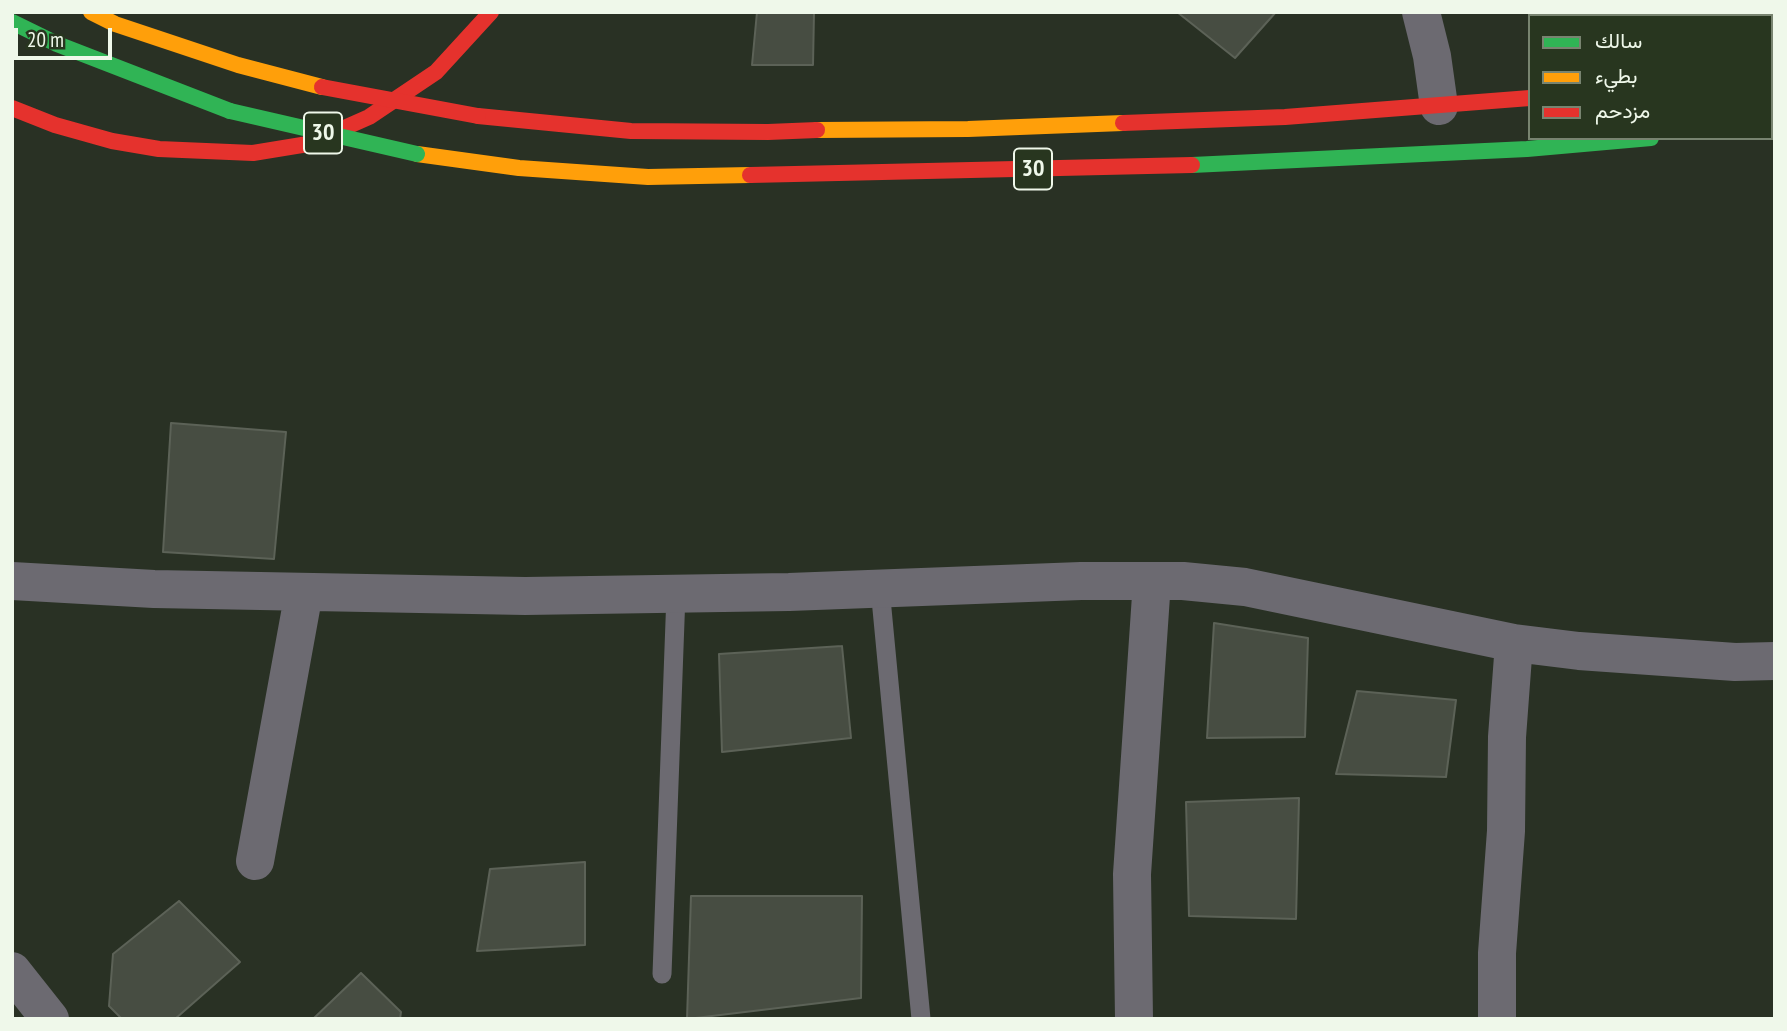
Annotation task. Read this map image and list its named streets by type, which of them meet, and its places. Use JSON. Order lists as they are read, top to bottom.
{
  "streets": {
    "main road": ["30"]
  },
  "legend": ["سالك", "بطيء", "مزدحم"],
  "scale_bar": "20 m"
}
